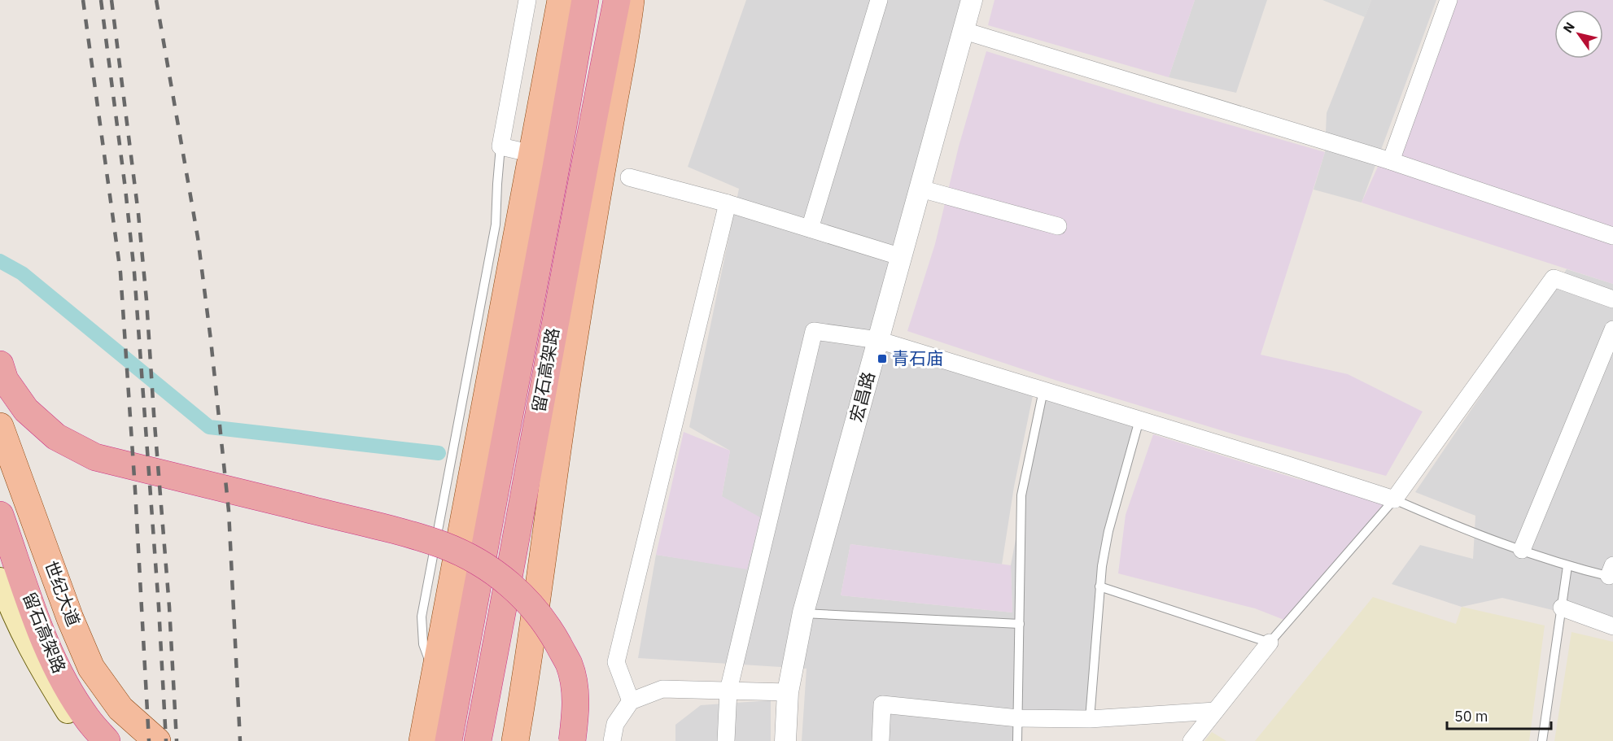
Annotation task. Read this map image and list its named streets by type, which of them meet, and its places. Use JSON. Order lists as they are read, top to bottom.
{
  "streets": {
    "highway": ["留石高架路"],
    "main road": ["世纪大道"],
    "street": ["宏昌路"]
  },
  "places": {
    "transit": ["青石庙"]
  },
  "scale_bar": "50 m",
  "north": "top left"
}
